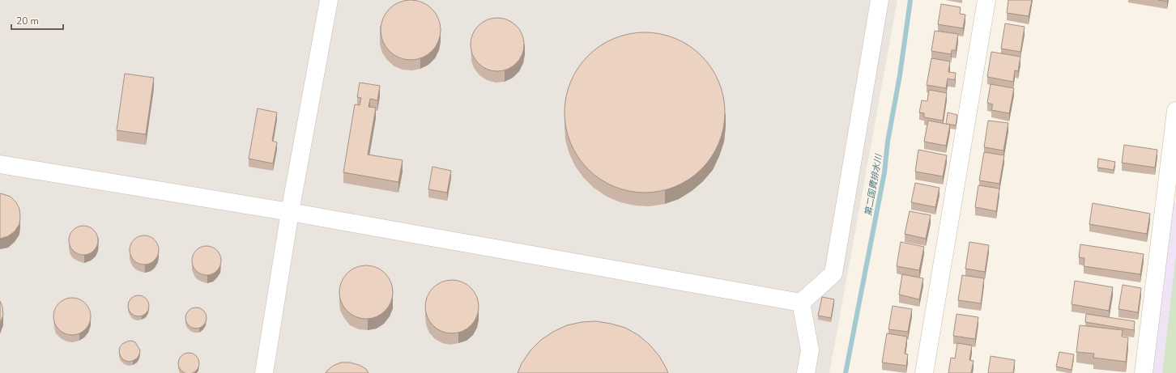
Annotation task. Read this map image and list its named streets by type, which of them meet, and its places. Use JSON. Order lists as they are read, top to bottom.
{
  "water": ["第二国費排水川"],
  "scale_bar": "20 m"
}
